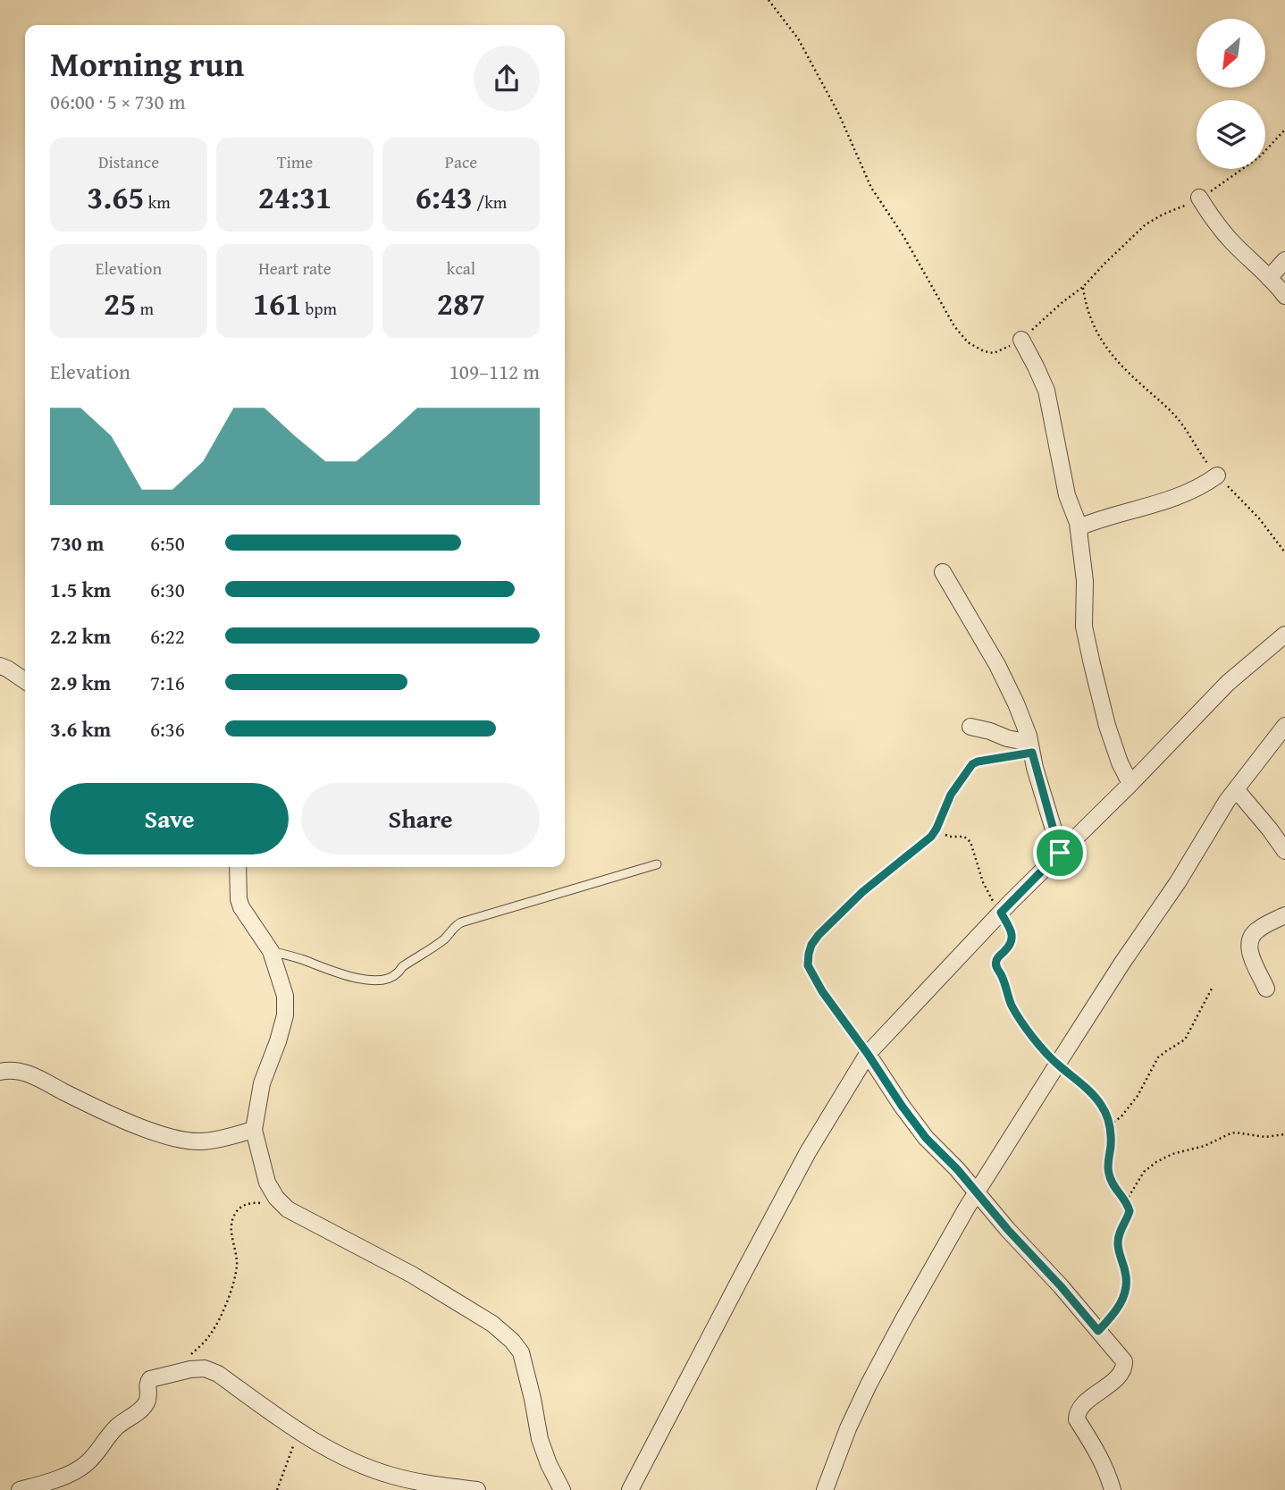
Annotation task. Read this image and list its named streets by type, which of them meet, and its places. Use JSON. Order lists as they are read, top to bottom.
{
  "north": "bottom left",
  "page": {
    "heading": ["Morning run", "06:00 · 5 × 730 m"],
    "stats": [
      ["Distance", "3.65 km"],
      ["Time", "24:31"],
      ["Pace", "6:43 /km"],
      ["Elevation", "25 m"],
      ["Heart rate", "161 bpm"],
      ["kcal", "287"]
    ],
    "chart": ["Elevation", "109–112 m"],
    "list": [
      {
        "name": "730 m",
        "note": "6:50"
      },
      {
        "name": "1.5 km",
        "note": "6:30"
      },
      {
        "name": "2.2 km",
        "note": "6:22"
      },
      {
        "name": "2.9 km",
        "note": "7:16"
      },
      {
        "name": "3.6 km",
        "note": "6:36"
      }
    ],
    "buttons": ["Save", "Share"]
  }
}
